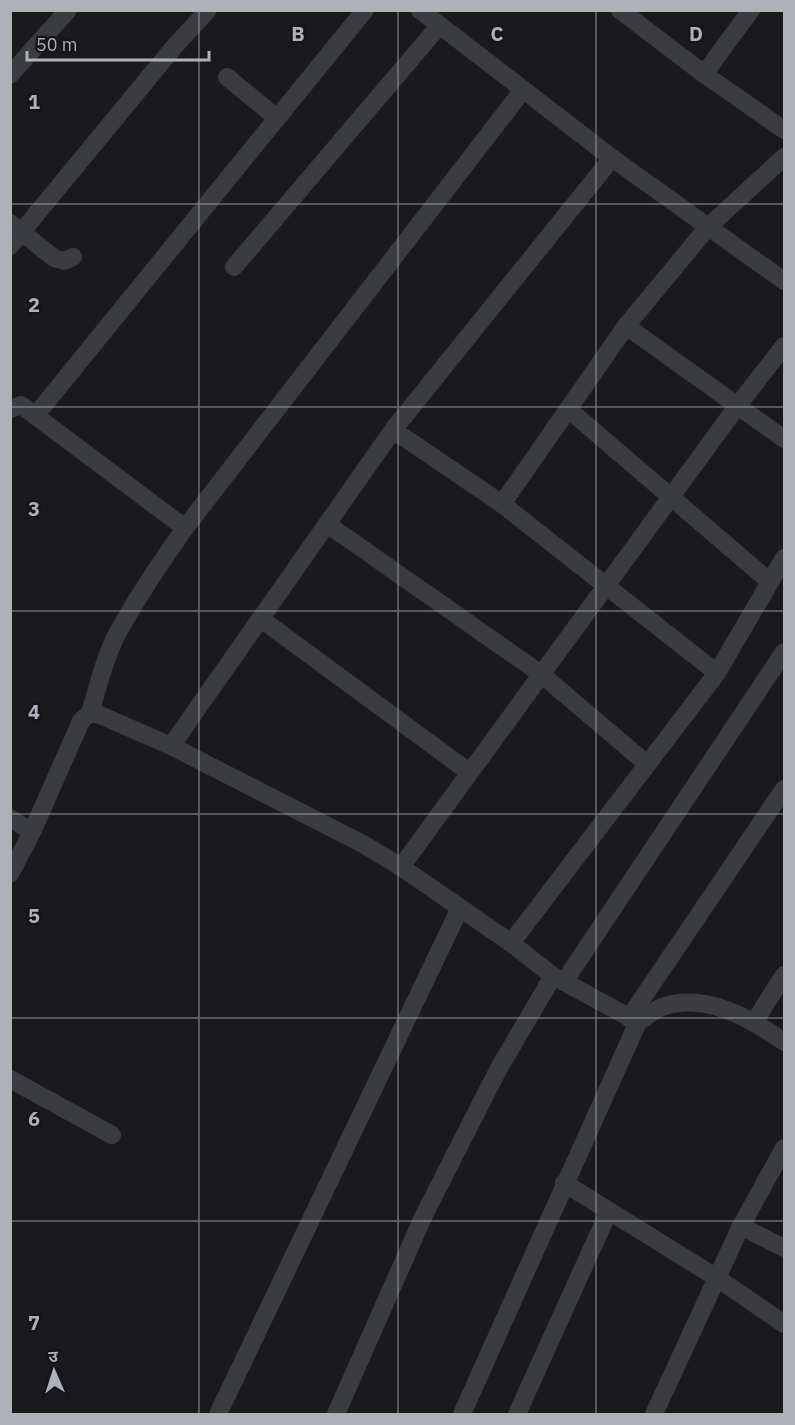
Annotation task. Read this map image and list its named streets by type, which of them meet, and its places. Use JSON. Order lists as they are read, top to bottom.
{
  "scale_bar": "50 m",
  "north": "top",
  "grid": {
    "columns": ["B", "C", "D"],
    "rows": [
      "1",
      "2",
      "3",
      "4",
      "5",
      "6",
      "7"
    ]
  }
}
